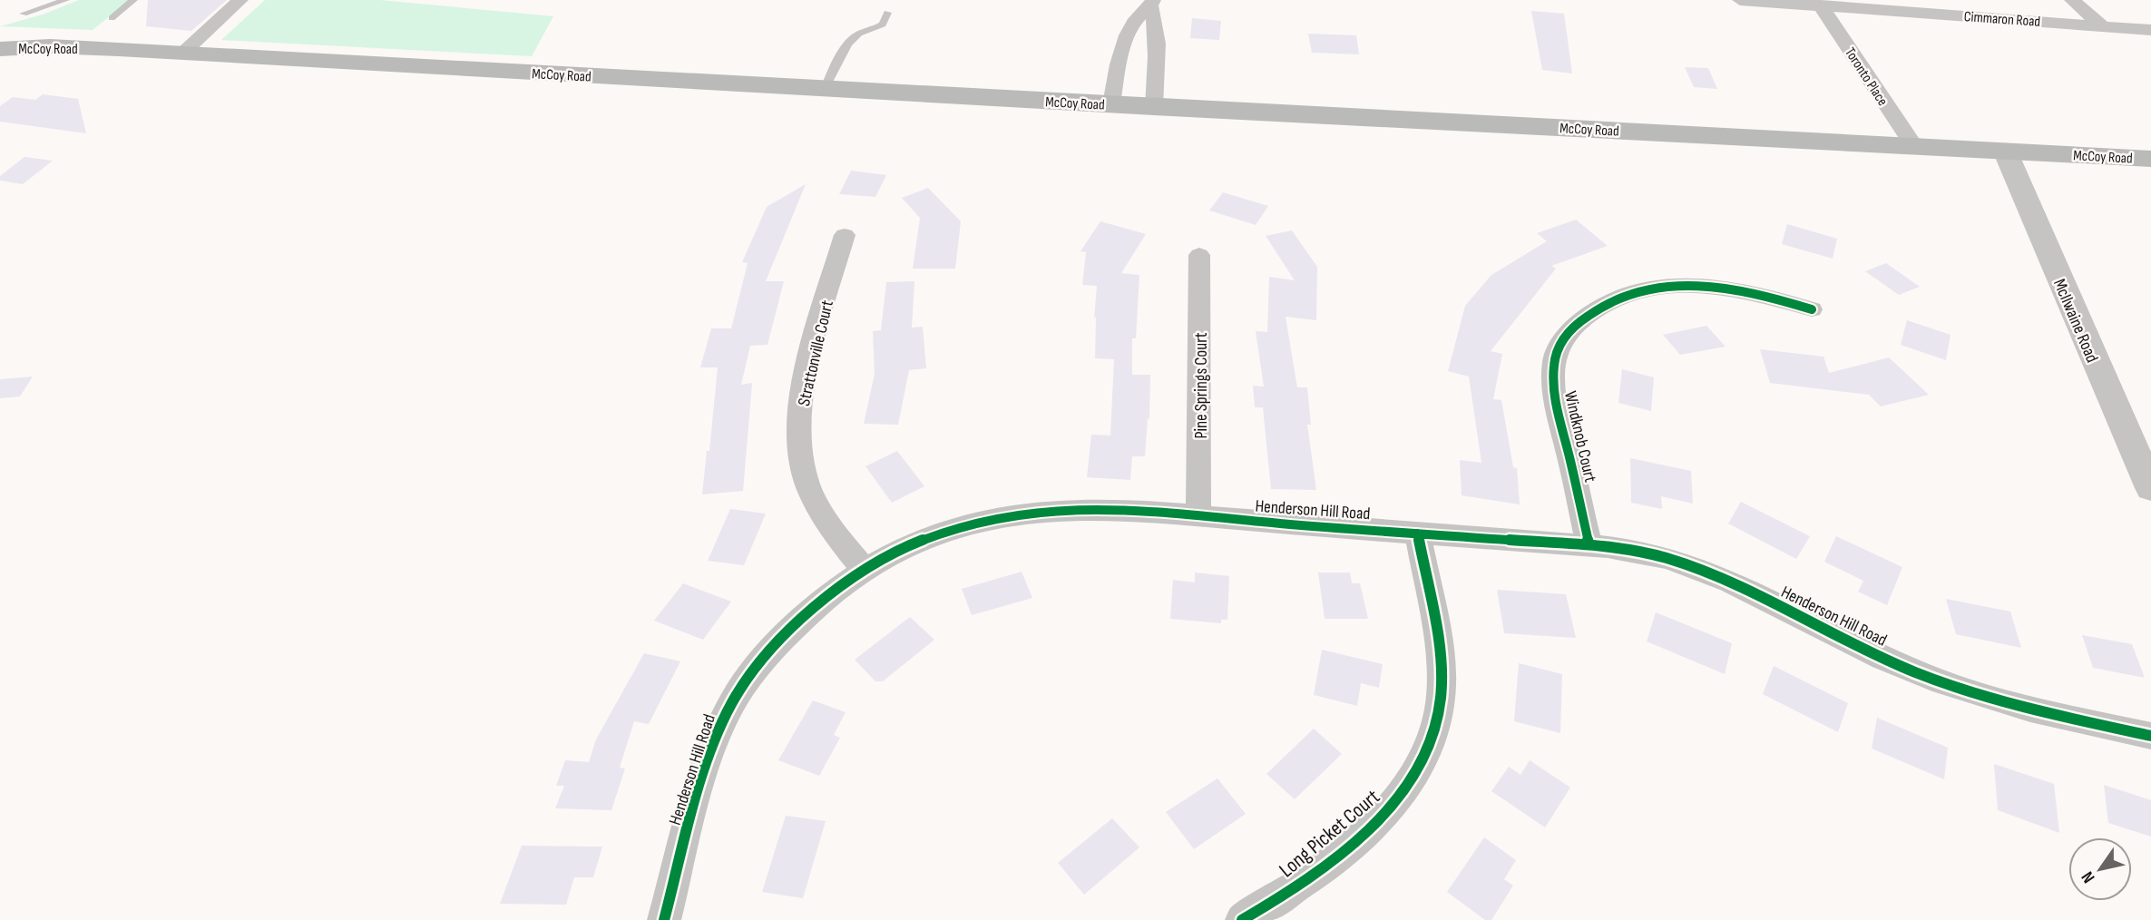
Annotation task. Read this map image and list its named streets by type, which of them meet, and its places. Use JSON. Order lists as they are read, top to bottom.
{
  "streets": {
    "main road": ["McCoy Road"],
    "street": [
      "Cimmaron Road",
      "Toronto Place",
      "McIlwaine Road",
      "Strattonville Court",
      "Pine Springs Court",
      "Windknob Court",
      "Henderson Hill Road",
      "Long Picket Court"
    ]
  },
  "crossings": [
    ["Cimmaron Road", "Toronto Place"],
    ["McCoy Road", "Toronto Place"],
    ["McCoy Road", "McIlwaine Road"],
    ["Strattonville Court", "Henderson Hill Road"],
    ["Pine Springs Court", "Henderson Hill Road"],
    ["Windknob Court", "Henderson Hill Road"],
    ["Henderson Hill Road", "Long Picket Court"]
  ],
  "north": "bottom left"
}
